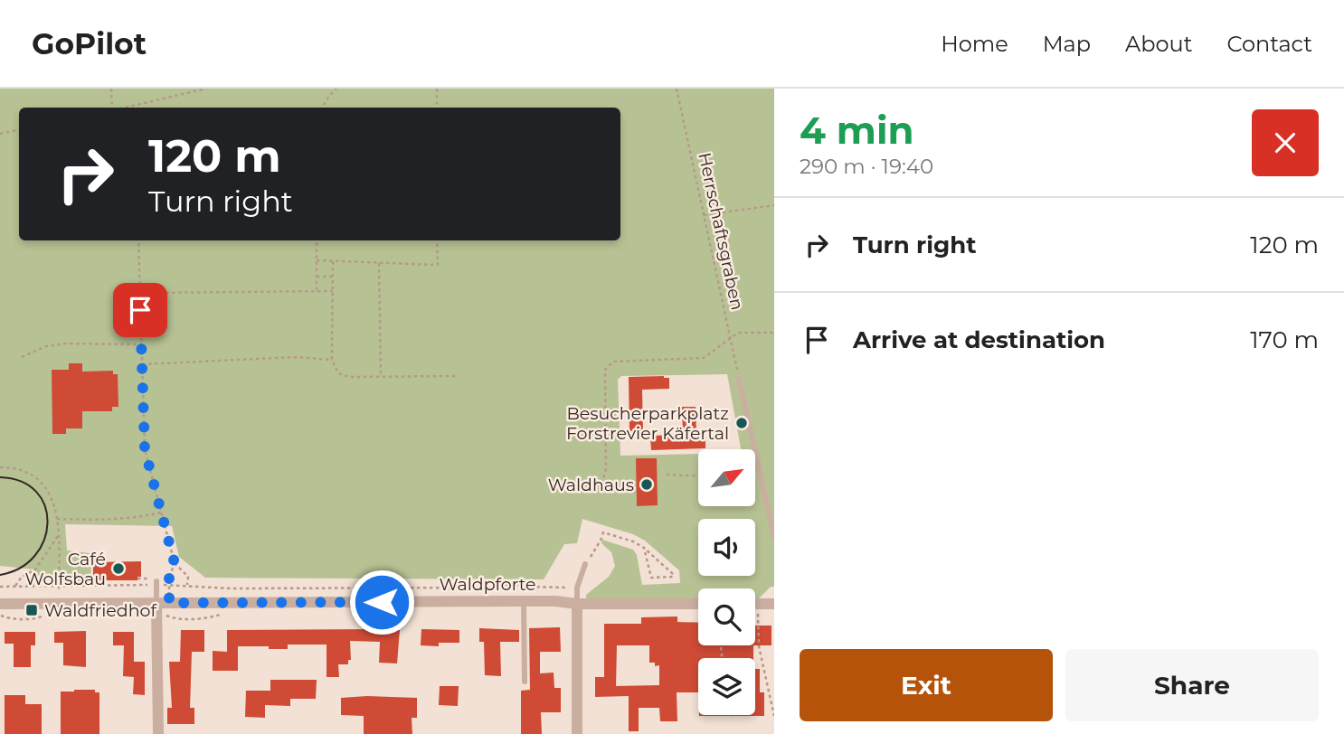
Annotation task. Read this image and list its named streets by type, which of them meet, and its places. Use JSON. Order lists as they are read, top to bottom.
{
  "streets": {
    "street": ["Waldpforte"],
    "path": ["Herrschaftsgraben"]
  },
  "places": {
    "other": ["Besucherparkplatz Forstrevier Käfertal", "Waldhaus", "Café Wolfsbau"],
    "transit": ["Waldfriedhof"]
  },
  "north": "top right",
  "page": {
    "header": "GoPilot",
    "nav": [
      "Home",
      "Map",
      "About",
      "Contact"
    ],
    "heading": ["4 min", "290 m · 19:40"],
    "turn": ["120 m", "Turn right"],
    "list": [
      {
        "name": "Turn right",
        "value": "120 m"
      },
      {
        "name": "Arrive at destination",
        "value": "170 m"
      }
    ],
    "buttons": ["Exit", "Share"]
  }
}
